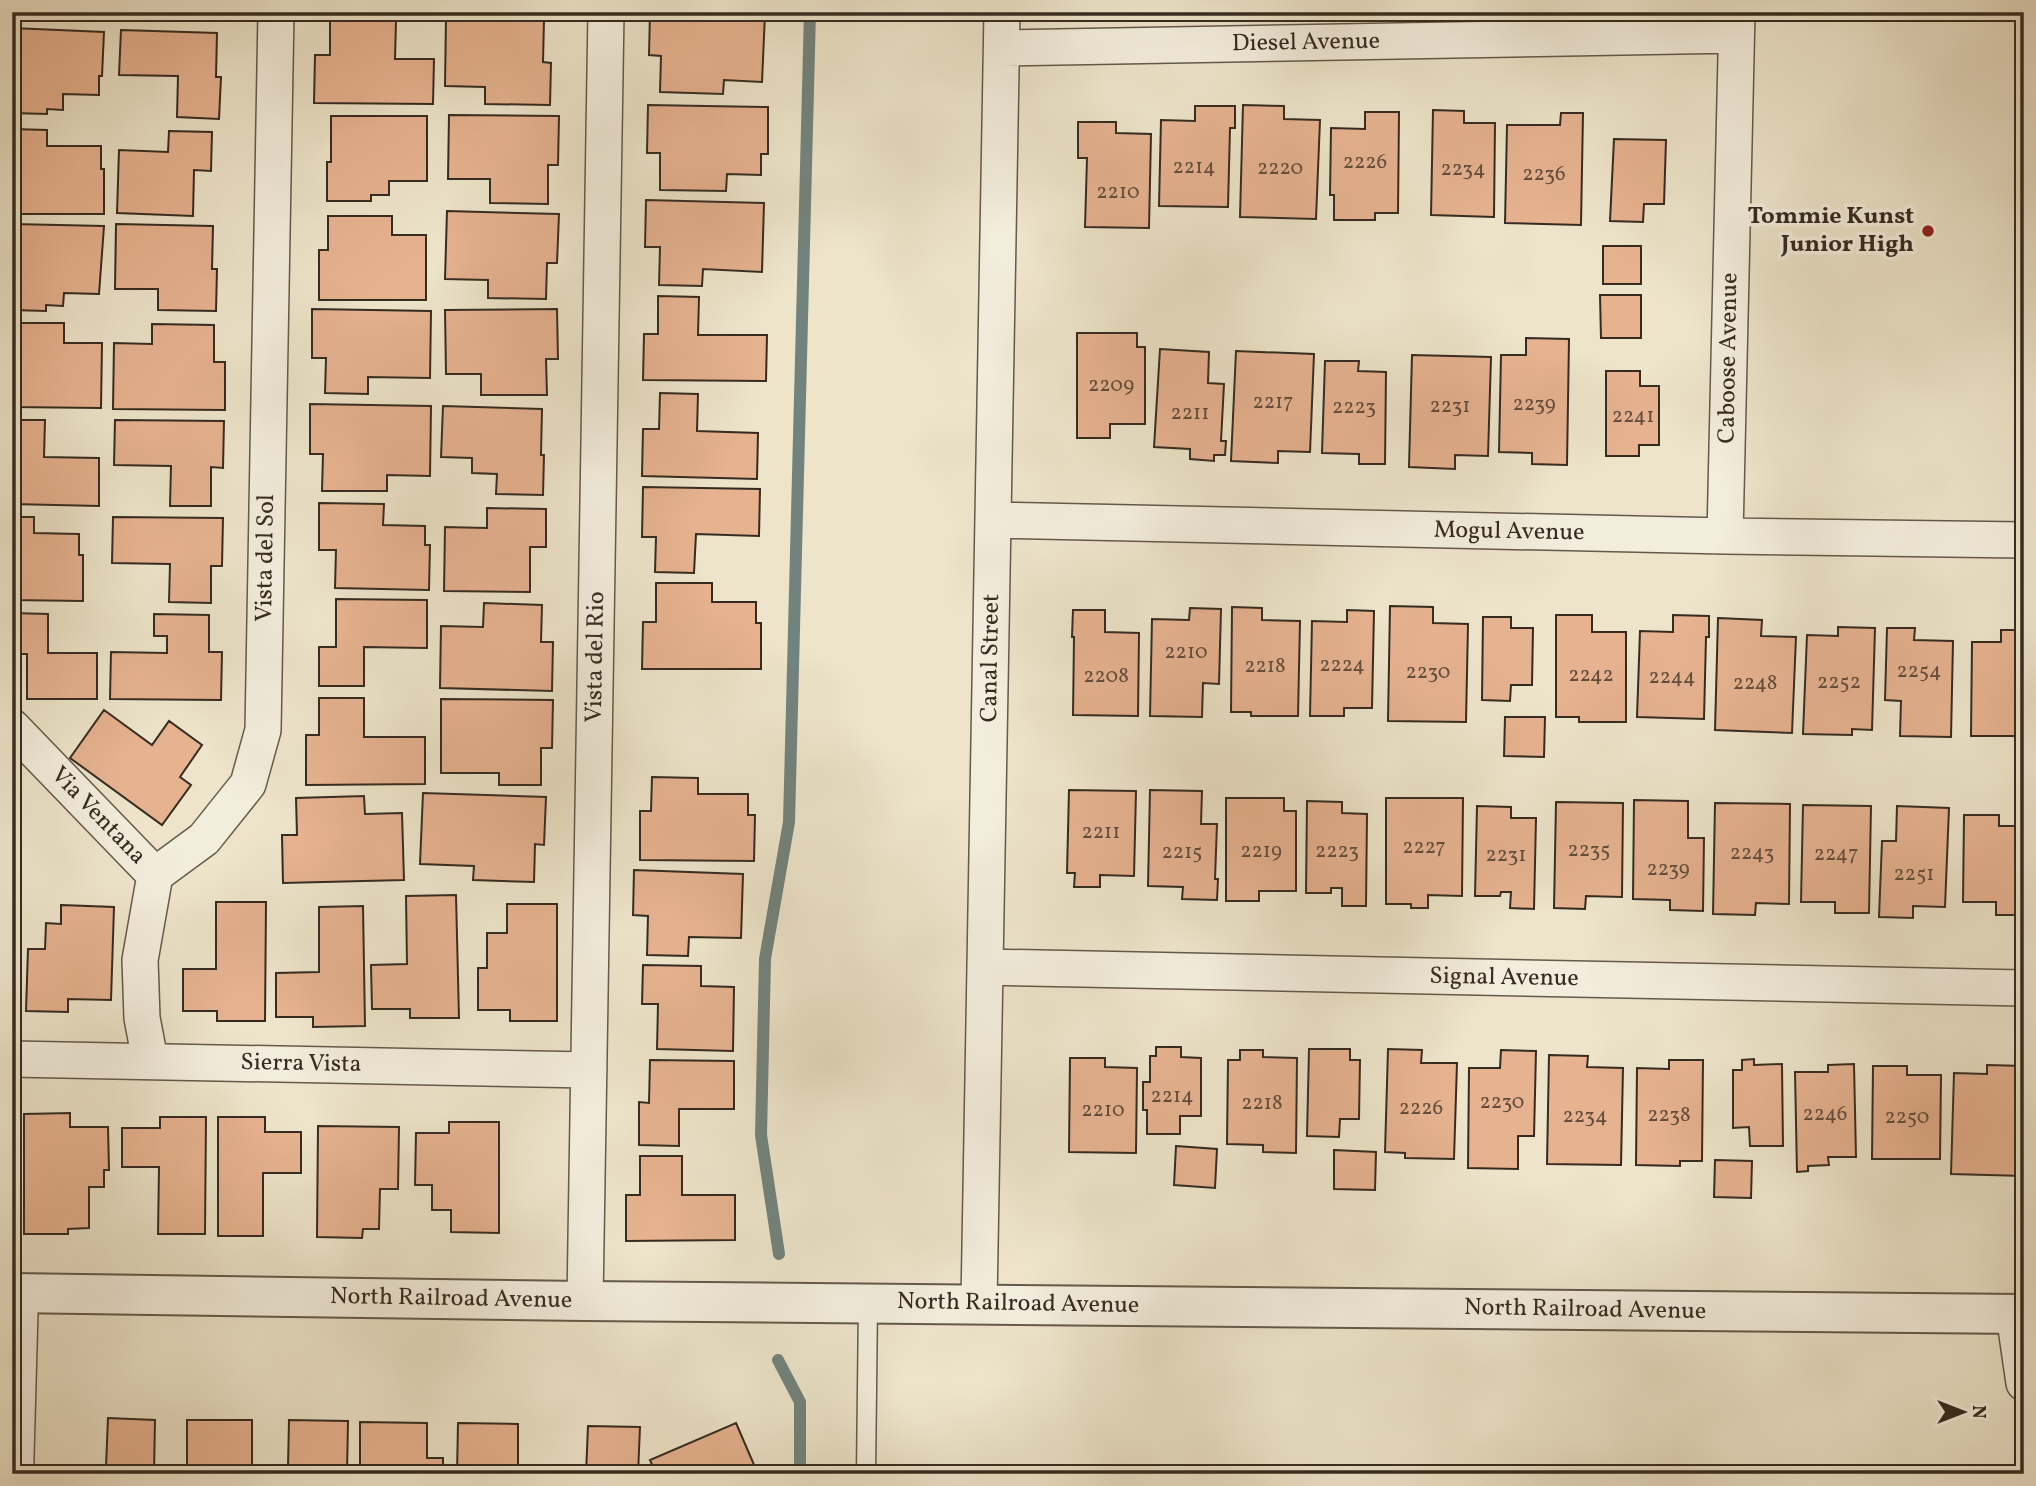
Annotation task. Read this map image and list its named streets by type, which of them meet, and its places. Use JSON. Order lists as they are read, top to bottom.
{
  "streets": {
    "street": [
      "Diesel Avenue",
      "Caboose Avenue",
      "Mogul Avenue",
      "Vista del Sol",
      "Vista del Rio",
      "Canal Street",
      "Via Ventana",
      "Signal Avenue",
      "Sierra Vista",
      "North Railroad Avenue"
    ]
  },
  "crossings": [
    ["Diesel Avenue", "Caboose Avenue"],
    ["Diesel Avenue", "Canal Street"],
    ["Caboose Avenue", "Mogul Avenue"],
    ["Mogul Avenue", "Canal Street"],
    ["Vista del Sol", "Via Ventana"],
    ["Vista del Rio", "Sierra Vista"],
    ["Vista del Rio", "North Railroad Avenue"],
    ["Canal Street", "Signal Avenue"],
    ["Canal Street", "North Railroad Avenue"]
  ],
  "places": ["Tommie Kunst Junior High"],
  "house_numbers": [
    "2226",
    "2214",
    "2220",
    "2234",
    "2236",
    "2210",
    "2209",
    "2217",
    "2239",
    "2231",
    "2223",
    "2211",
    "2241",
    "2210",
    "2224",
    "2218",
    "2254",
    "2230",
    "2242",
    "2208",
    "2244",
    "2252",
    "2248",
    "2211",
    "2227",
    "2235",
    "2219",
    "2223",
    "2215",
    "2243",
    "2247",
    "2231",
    "2239",
    "2251",
    "2214",
    "2230",
    "2218",
    "2226",
    "2210",
    "2246",
    "2238",
    "2234",
    "2250"
  ],
  "north": "right"
}
